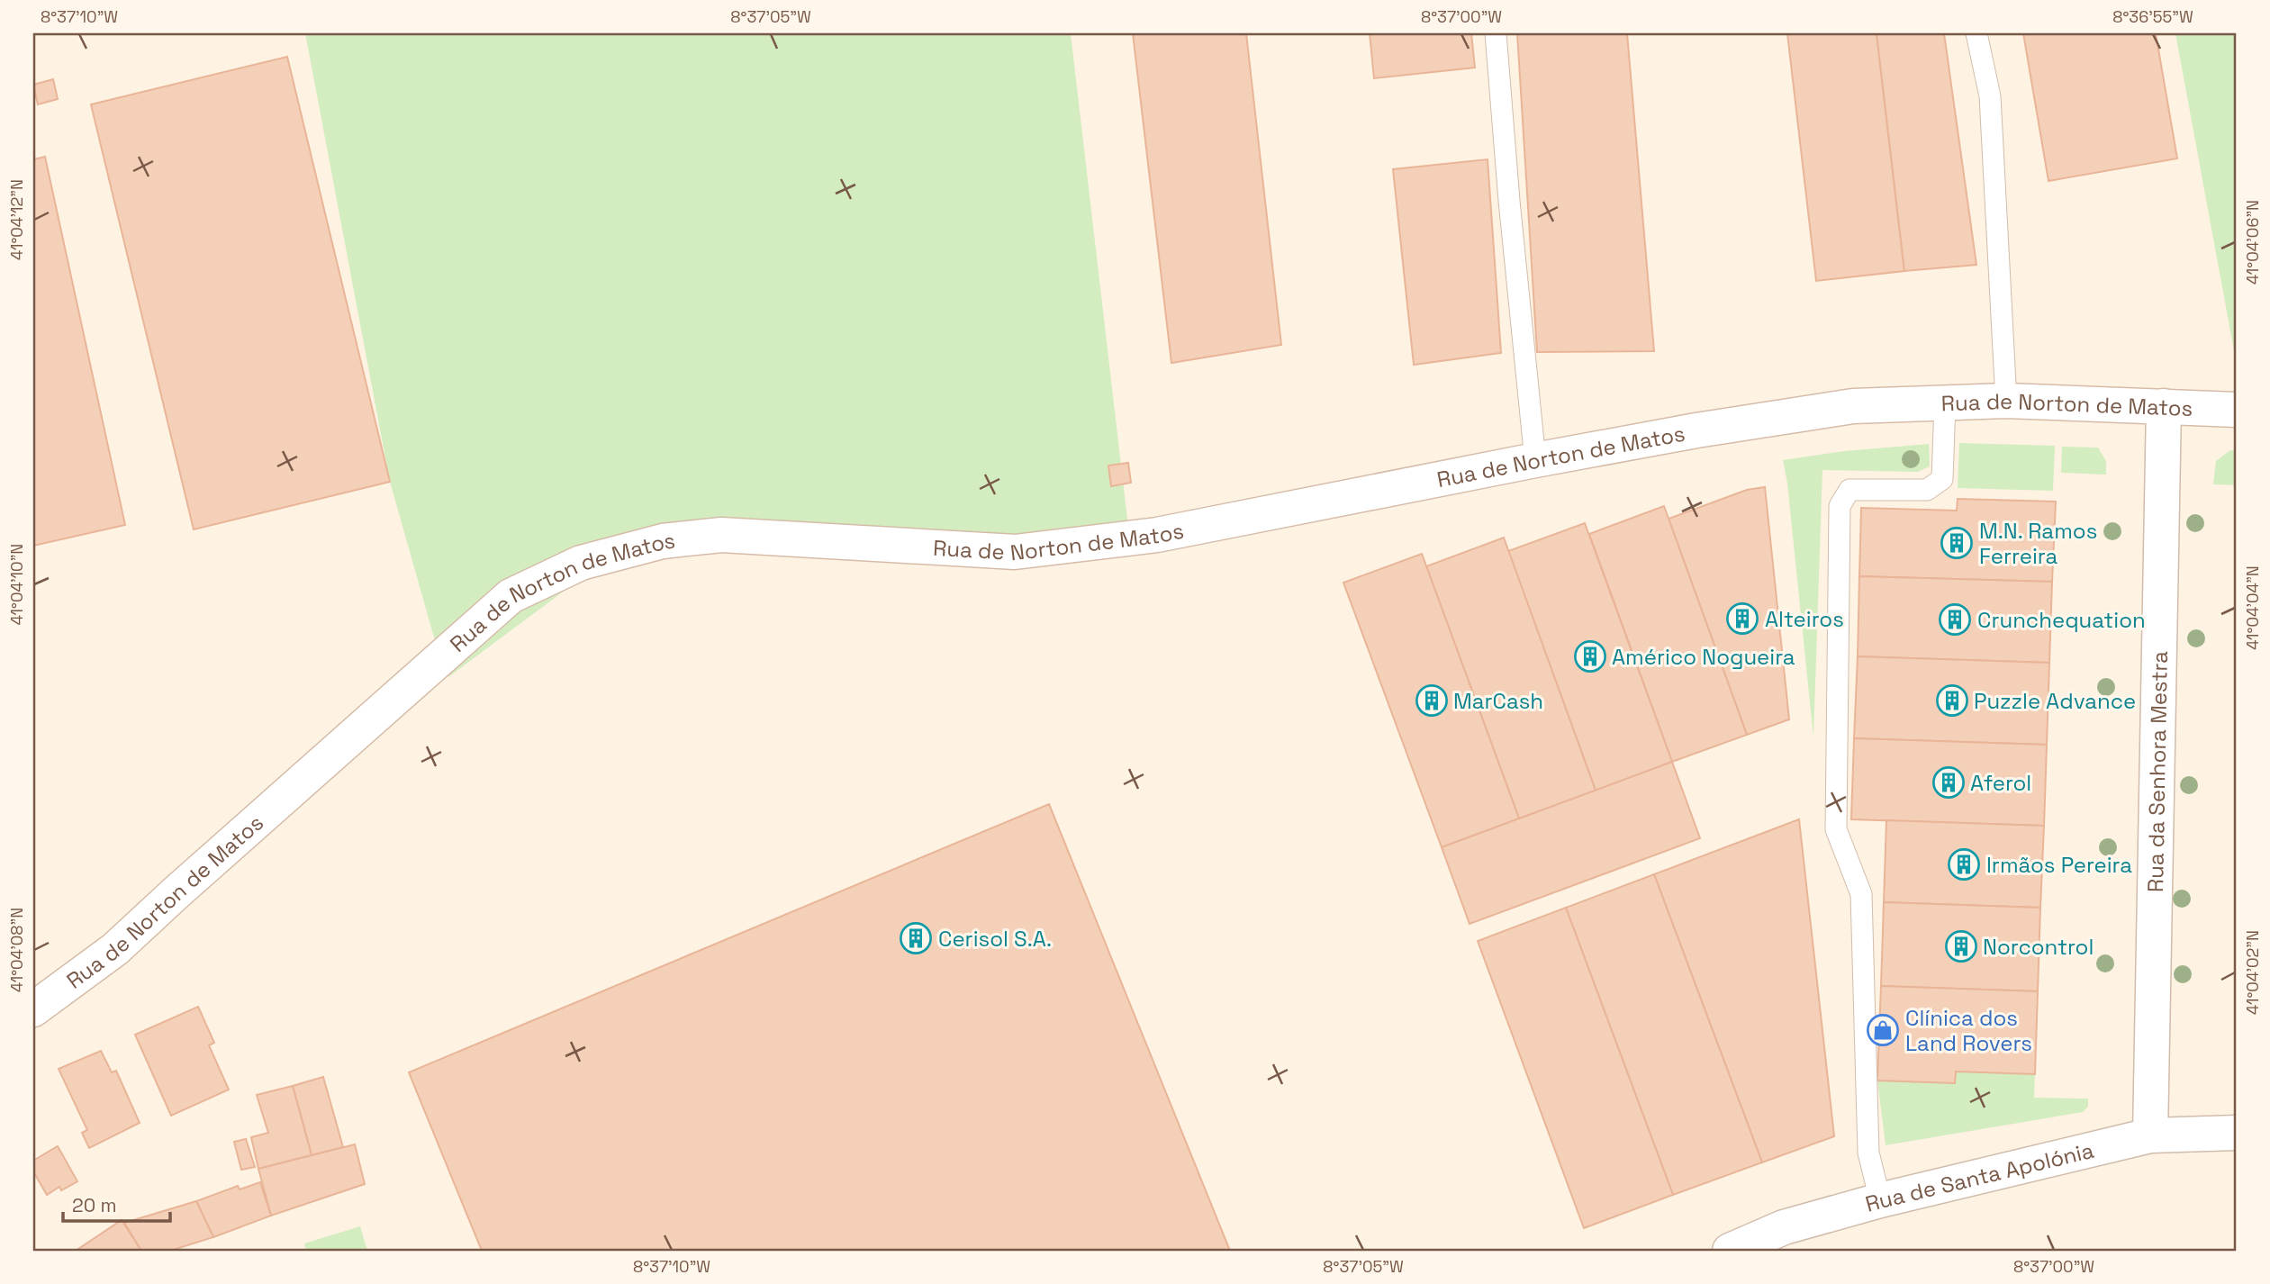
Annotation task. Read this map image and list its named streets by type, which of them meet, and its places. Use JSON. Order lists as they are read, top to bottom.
{
  "streets": {
    "street": ["Rua de Norton de Matos", "Rua da Senhora Mestra", "Rua de Santa Apolónia"]
  },
  "crossings": [
    ["Rua de Norton de Matos", "Rua da Senhora Mestra"],
    ["Rua da Senhora Mestra", "Rua de Santa Apolónia"]
  ],
  "places": {
    "building": [
      "M.N. Ramos Ferreira",
      "Alteiros",
      "Crunchequation",
      "Américo Nogueira",
      "MarCash",
      "Puzzle Advance",
      "Aferol",
      "Irmãos Pereira",
      "Cerisol S.A.",
      "Norcontrol"
    ],
    "shop": ["Clínica dos Land Rovers"]
  },
  "scale_bar": "20 m",
  "coordinates": [
    "8°37'10\"W",
    "8°37'05\"W",
    "8°37'00\"W",
    "8°36'55\"W",
    "41°04'12\"N",
    "41°04'06\"N",
    "41°04'10\"N",
    "41°04'04\"N",
    "41°04'08\"N",
    "41°04'02\"N"
  ]
}
